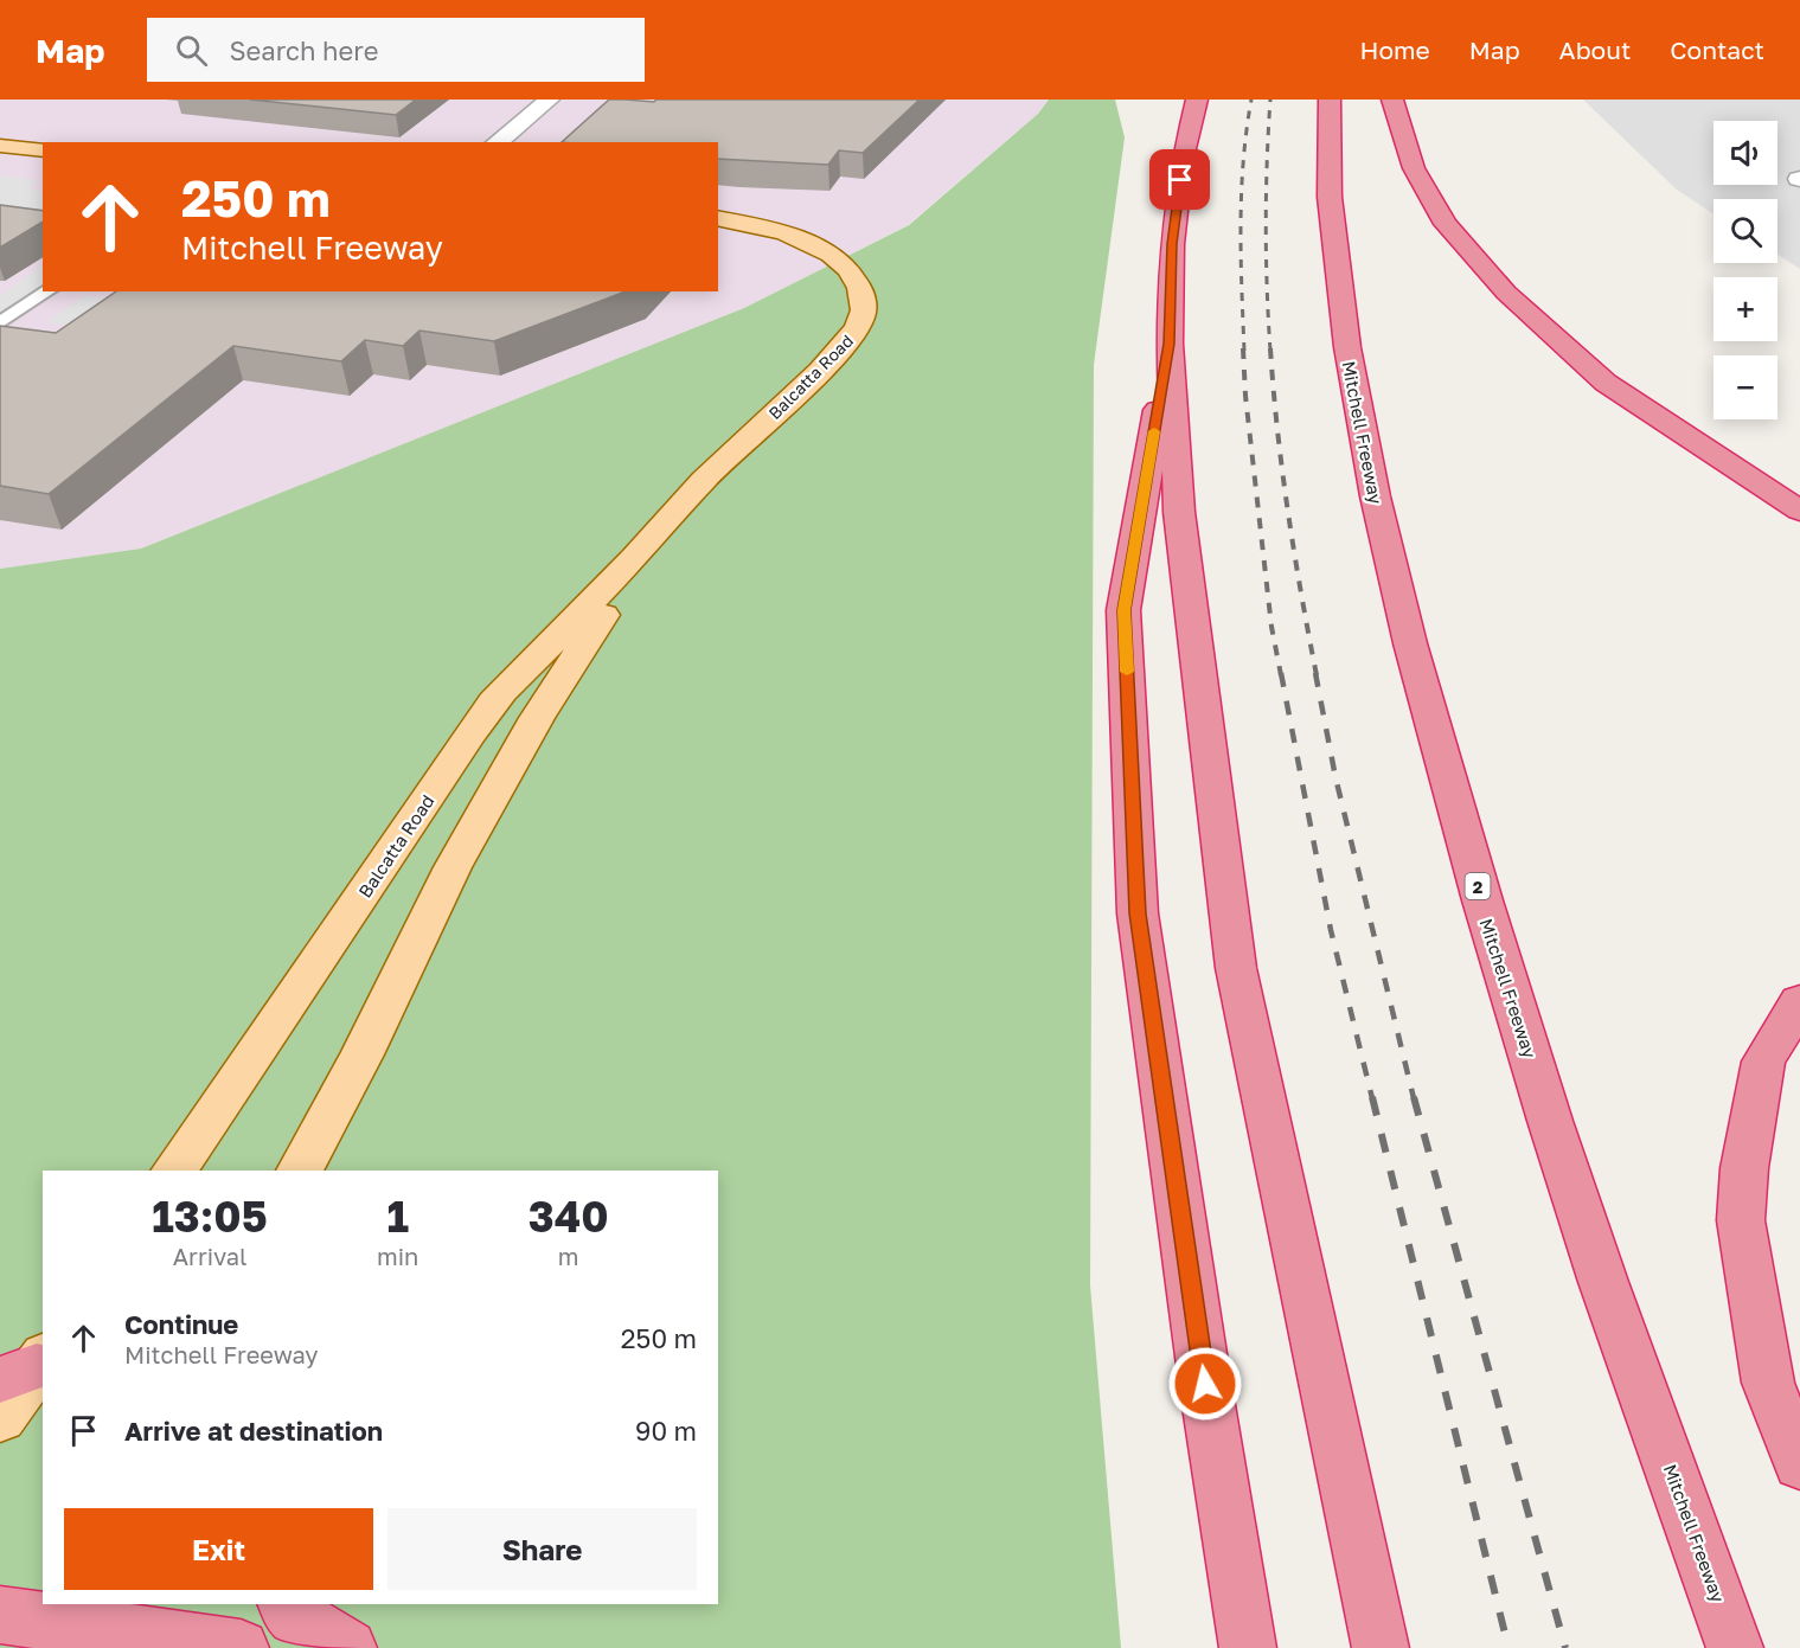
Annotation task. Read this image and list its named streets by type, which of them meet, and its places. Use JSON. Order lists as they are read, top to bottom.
{
  "streets": {
    "highway": ["Mitchell Freeway", "2"],
    "main road": ["Balcatta Road"]
  },
  "page": {
    "header": "Map",
    "search": "Search here",
    "nav": [
      "Home",
      "Map",
      "About",
      "Contact"
    ],
    "map_buttons": ["+", "−"],
    "turn": ["250 m", "Mitchell Freeway"],
    "eta": [
      "13:05",
      "Arrival",
      "1",
      "min",
      "340",
      "m"
    ],
    "list": [
      {
        "name": "Continue",
        "note": "Mitchell Freeway",
        "value": "250 m"
      },
      {
        "name": "Arrive at destination",
        "value": "90 m"
      }
    ],
    "buttons": ["Exit", "Share"]
  }
}
